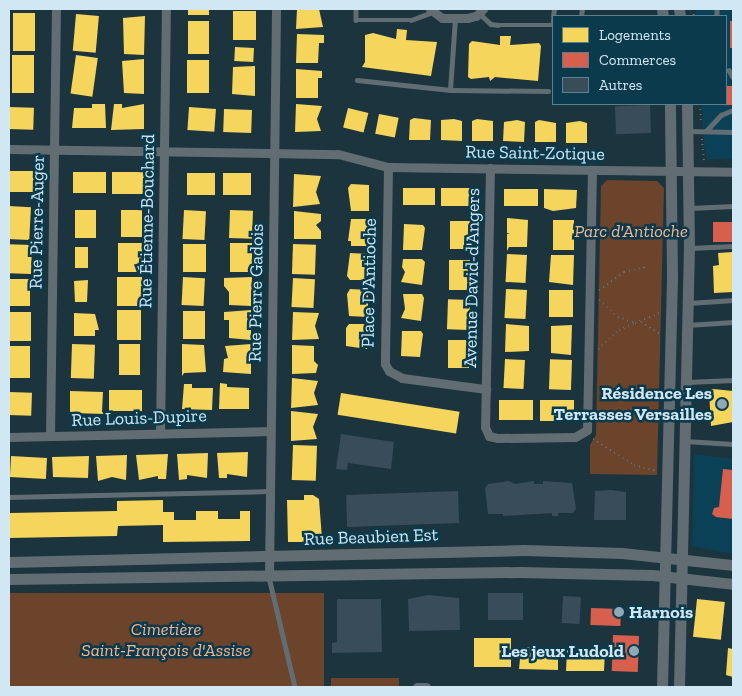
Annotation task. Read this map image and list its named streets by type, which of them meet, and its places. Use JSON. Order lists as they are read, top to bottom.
{
  "streets": {
    "street": [
      "Rue Saint-Zotique",
      "Rue Étienne-Bouchard",
      "Rue Pierre-Auger",
      "Avenue David-d'Angers",
      "Place D'Antioche",
      "Rue Pierre Gadois",
      "Rue Louis-Dupire",
      "Rue Beaubien Est"
    ]
  },
  "crossings": [
    ["Rue Saint-Zotique", "Rue Étienne-Bouchard"],
    ["Rue Saint-Zotique", "Rue Pierre-Auger"],
    ["Rue Saint-Zotique", "Avenue David-d'Angers"],
    ["Rue Saint-Zotique", "Place D'Antioche"],
    ["Rue Saint-Zotique", "Rue Pierre Gadois"],
    ["Rue Étienne-Bouchard", "Rue Louis-Dupire"],
    ["Rue Pierre-Auger", "Rue Louis-Dupire"],
    ["Avenue David-d'Angers", "Place D'Antioche"],
    ["Rue Pierre Gadois", "Rue Louis-Dupire"],
    ["Rue Pierre Gadois", "Rue Beaubien Est"]
  ],
  "parks": ["Parc d'Antioche", "Cimetière Saint-François d'Assise"],
  "places": ["Résidence Les Terrasses Versailles", "Harnois", "Les jeux Ludold"],
  "legend": ["Logements", "Commerces", "Autres"]
}
